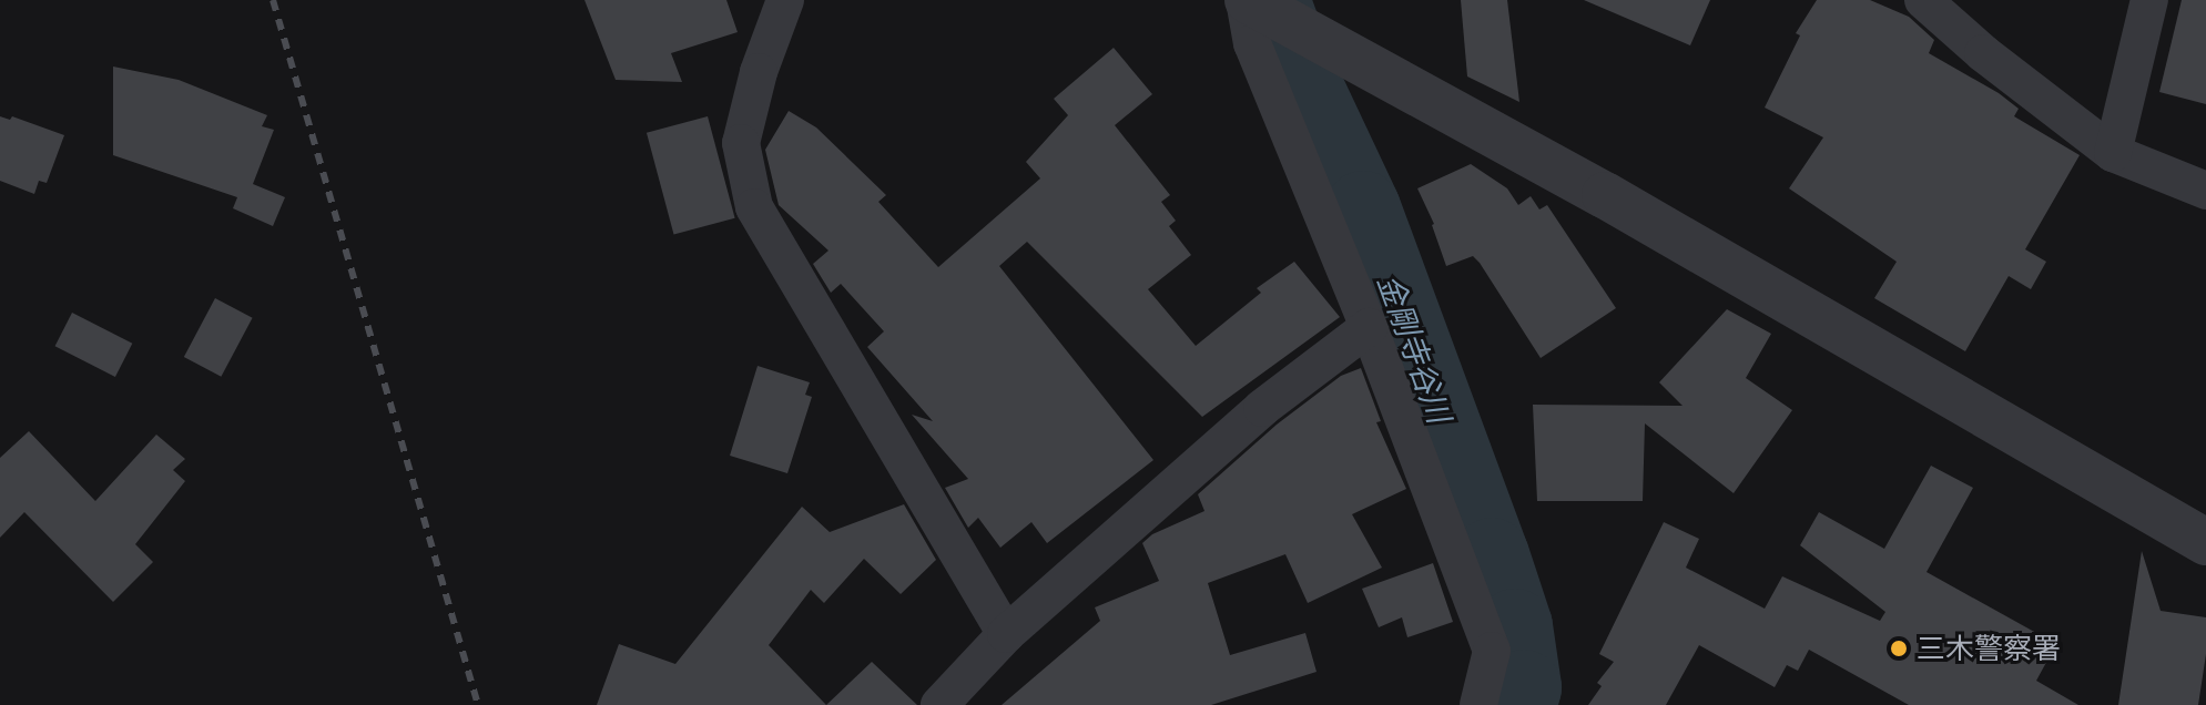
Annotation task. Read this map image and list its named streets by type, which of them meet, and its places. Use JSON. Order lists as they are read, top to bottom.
{
  "water": ["金剛寺谷川"],
  "places": ["三木警察署"]
}
